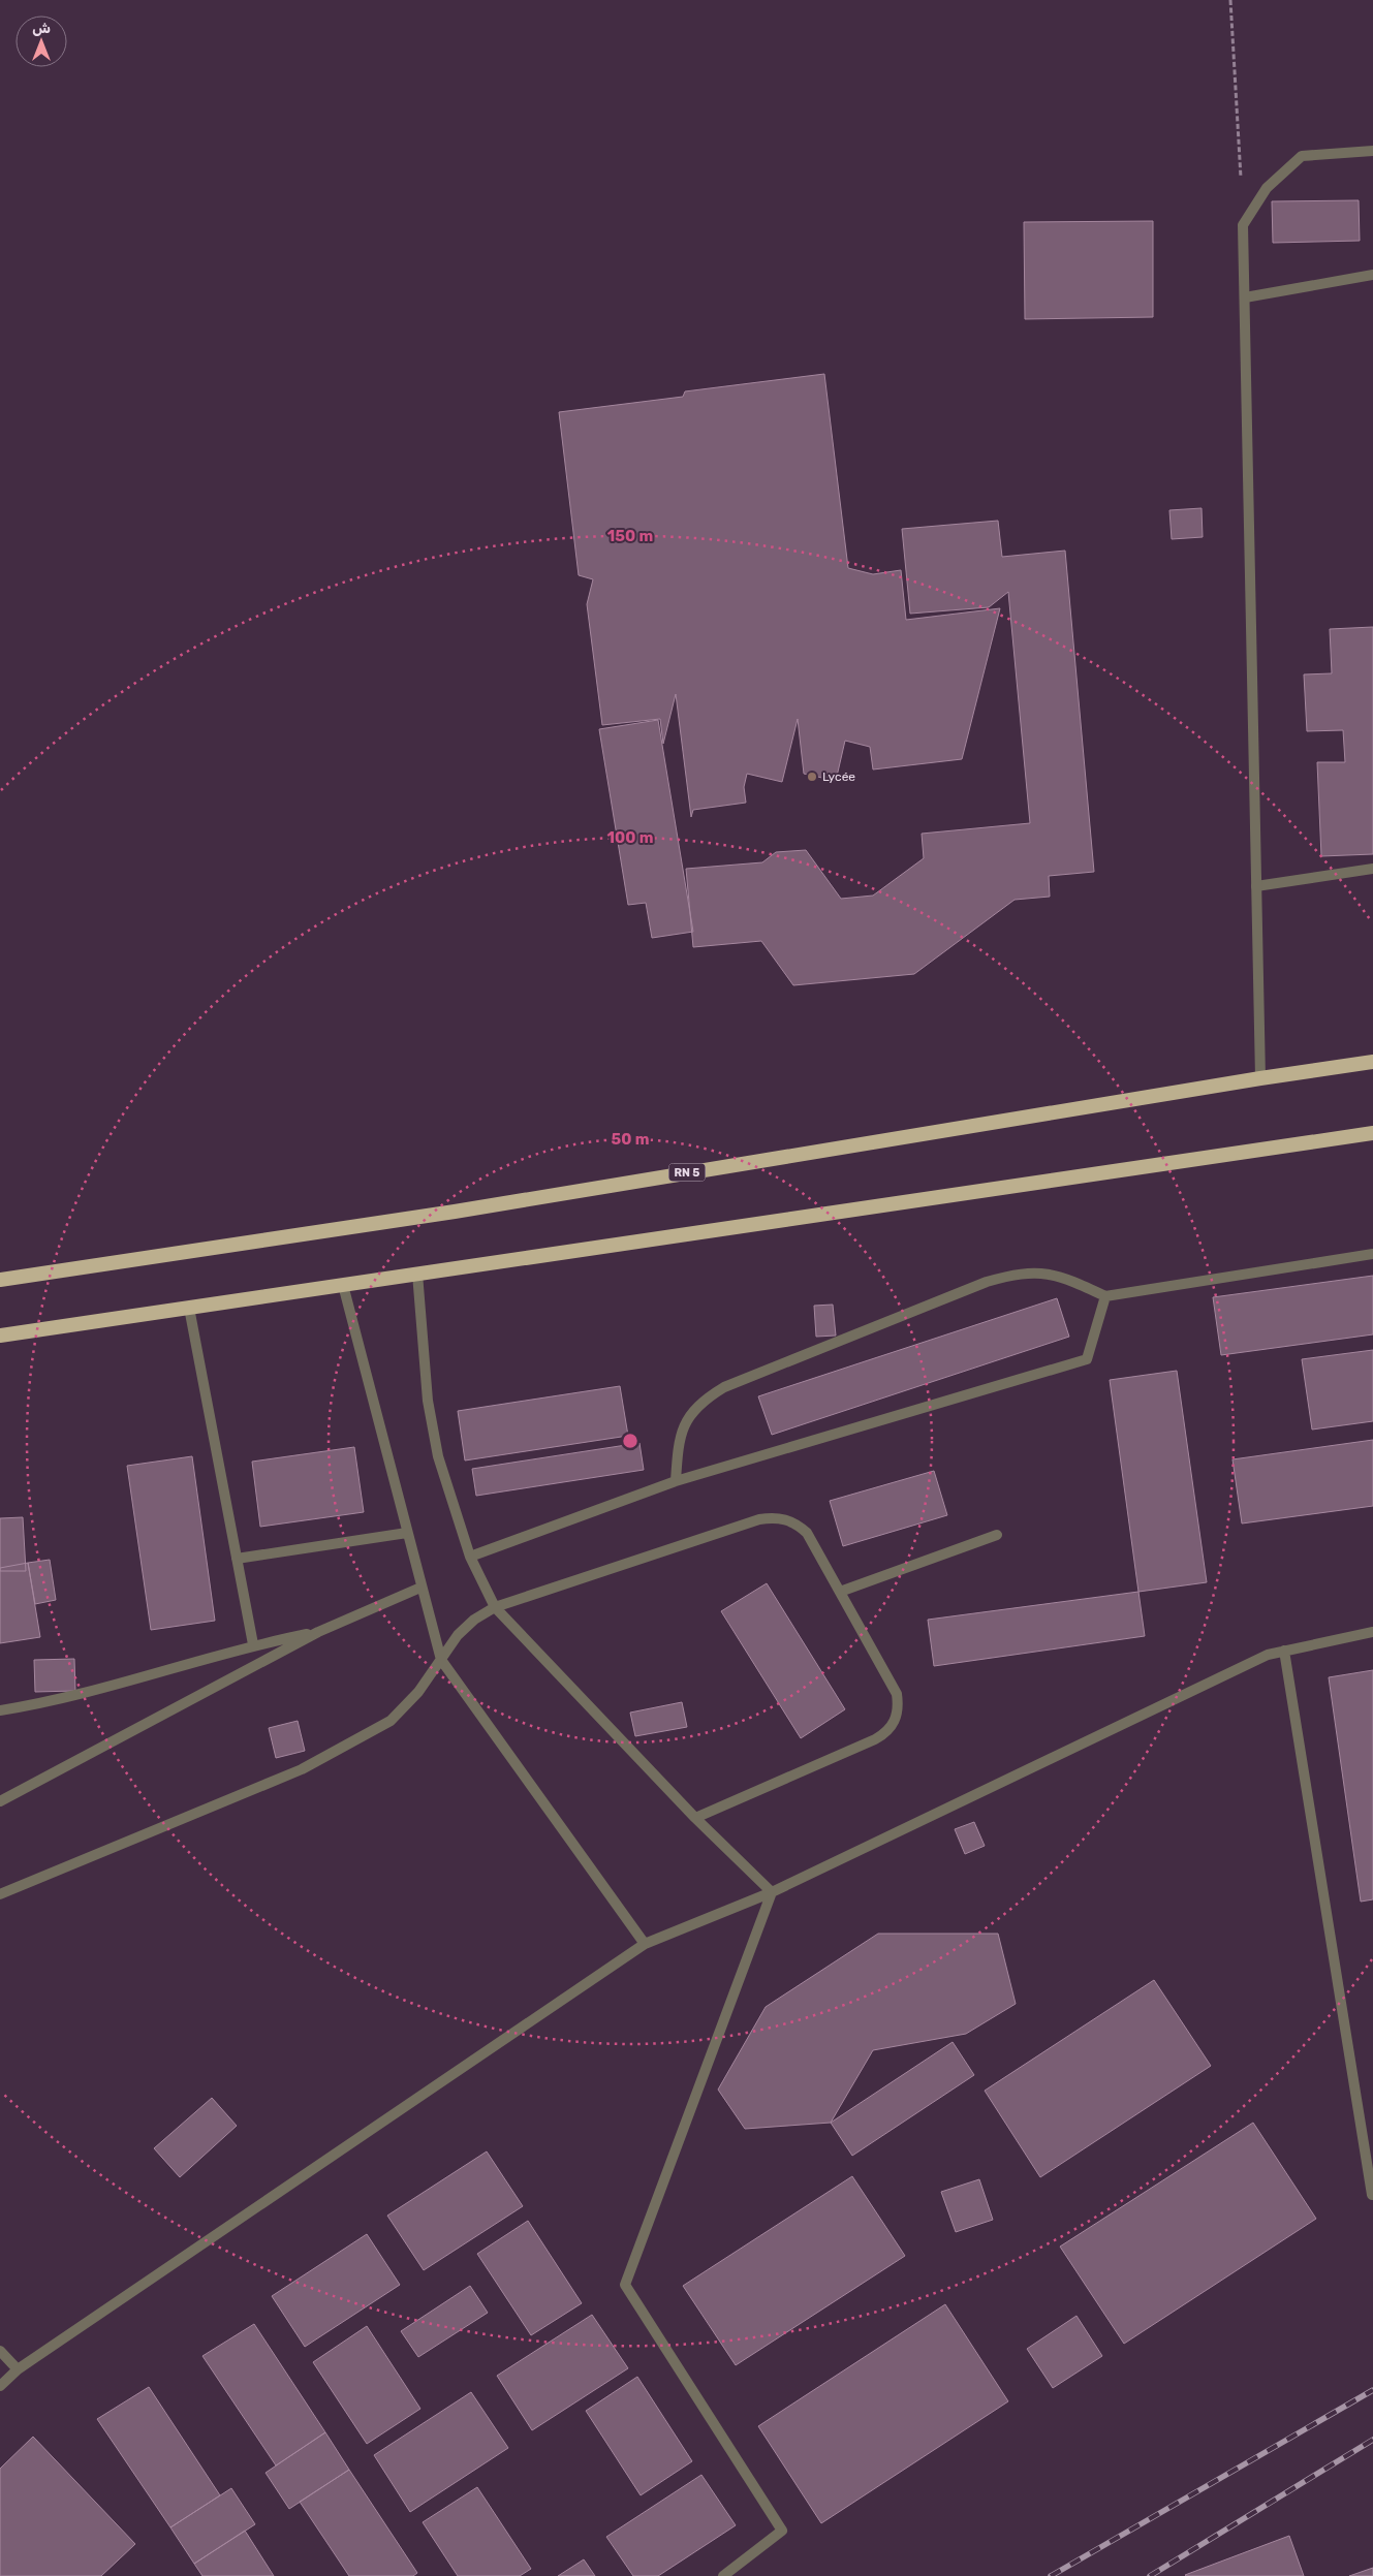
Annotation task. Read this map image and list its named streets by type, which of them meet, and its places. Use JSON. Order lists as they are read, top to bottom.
{
  "streets": {
    "highway": ["RN 5"]
  },
  "places": ["Lycée"],
  "north": "top",
  "rings": ["150 m", "100 m", "50 m"]
}
